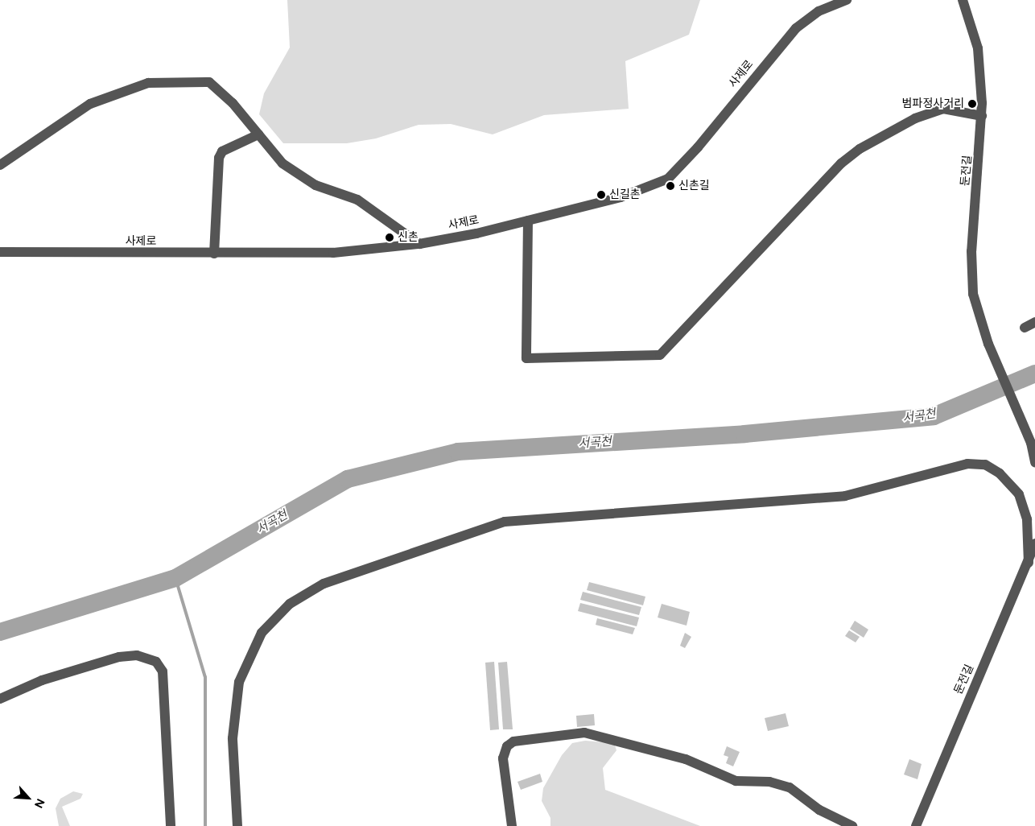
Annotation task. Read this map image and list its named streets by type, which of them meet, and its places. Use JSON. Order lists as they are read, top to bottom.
{
  "streets": {
    "street": ["사제로", "둔전길"]
  },
  "water": ["서곡천"],
  "places": [
    "범파정사거리",
    "신촌길",
    "신길촌",
    "신촌"
  ],
  "north": "bottom right"
}
